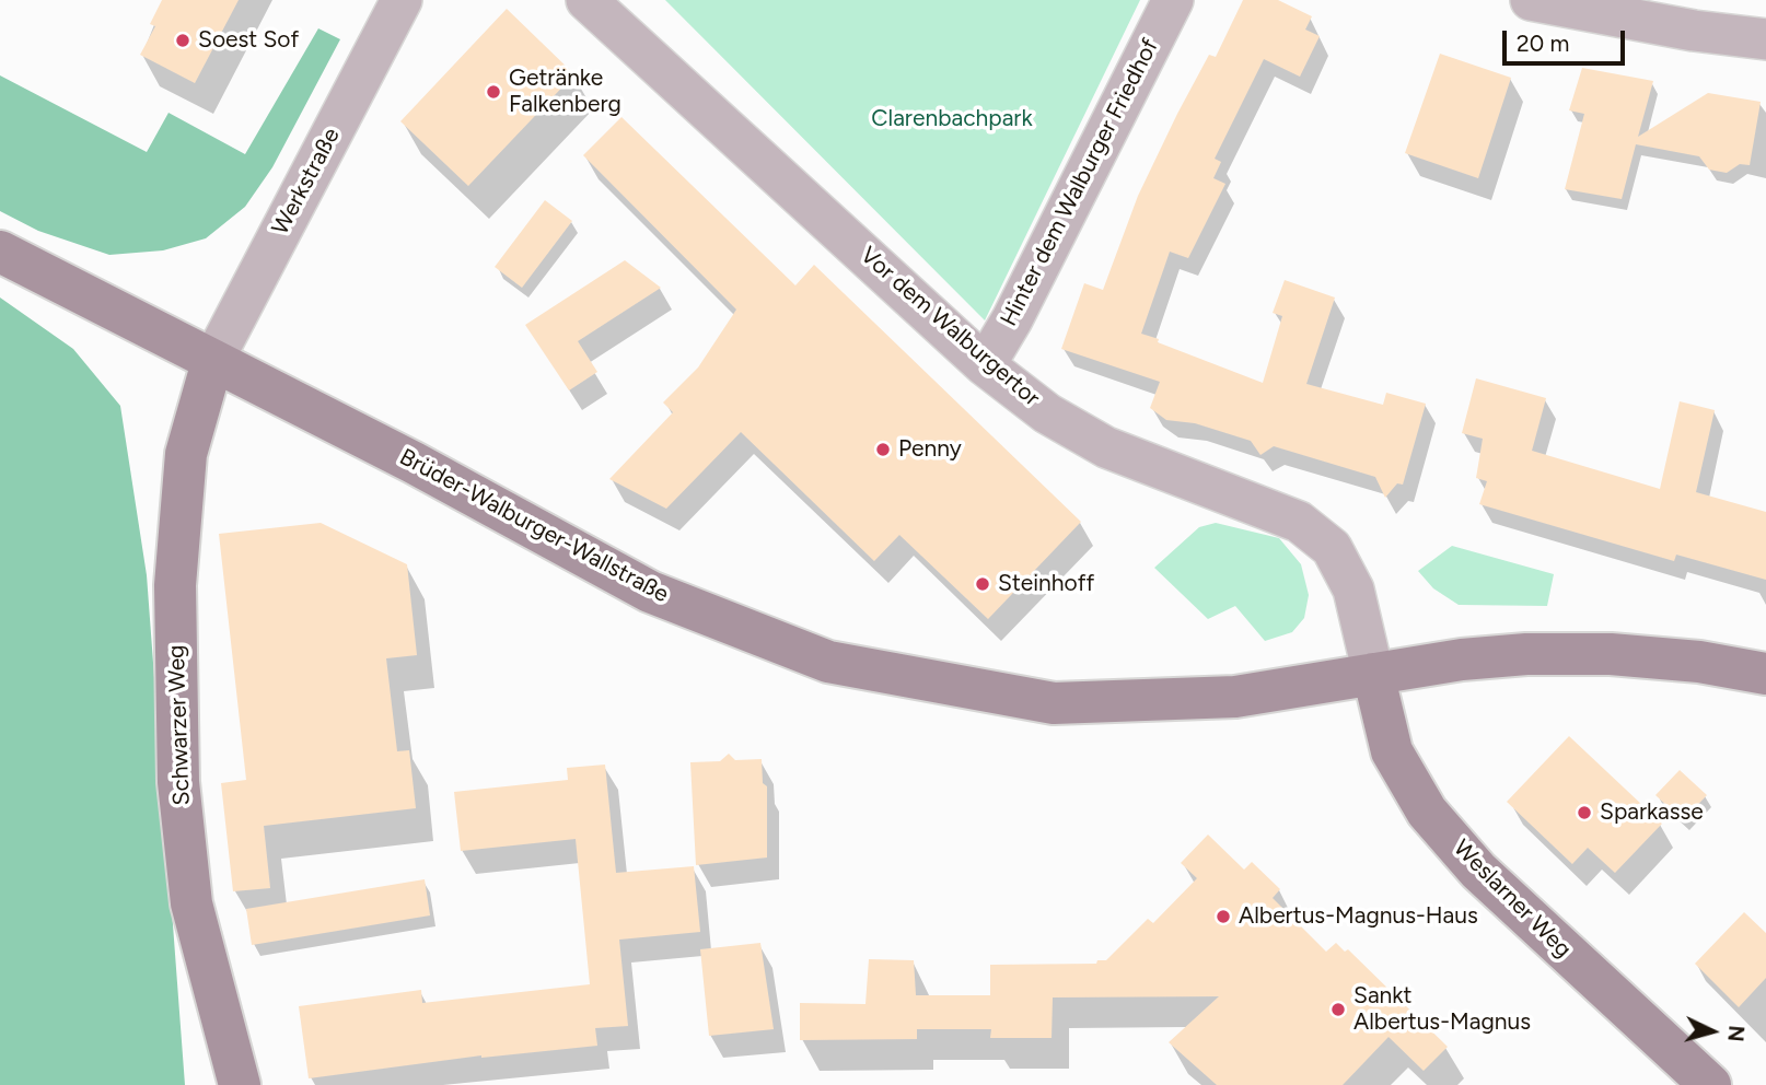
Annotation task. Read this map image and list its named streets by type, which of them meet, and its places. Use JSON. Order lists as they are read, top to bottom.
{
  "streets": {
    "street": [
      "Werkstraße",
      "Hinter dem Walburger Friedhof",
      "Vor dem Walburgertor",
      "Brüder-Walburger-Wallstraße",
      "Schwarzer Weg",
      "Weslarner Weg"
    ]
  },
  "crossings": [
    ["Werkstraße", "Brüder-Walburger-Wallstraße"],
    ["Werkstraße", "Schwarzer Weg"],
    ["Hinter dem Walburger Friedhof", "Vor dem Walburgertor"],
    ["Vor dem Walburgertor", "Brüder-Walburger-Wallstraße"],
    ["Vor dem Walburgertor", "Weslarner Weg"],
    ["Brüder-Walburger-Wallstraße", "Schwarzer Weg"],
    ["Brüder-Walburger-Wallstraße", "Weslarner Weg"]
  ],
  "parks": ["Clarenbachpark"],
  "places": [
    "Soest Sof",
    "Getränke Falkenberg",
    "Penny",
    "Steinhoff",
    "Sparkasse",
    "Albertus-Magnus-Haus",
    "Sankt Albertus-Magnus"
  ],
  "scale_bar": "20 m",
  "north": "right"
}
